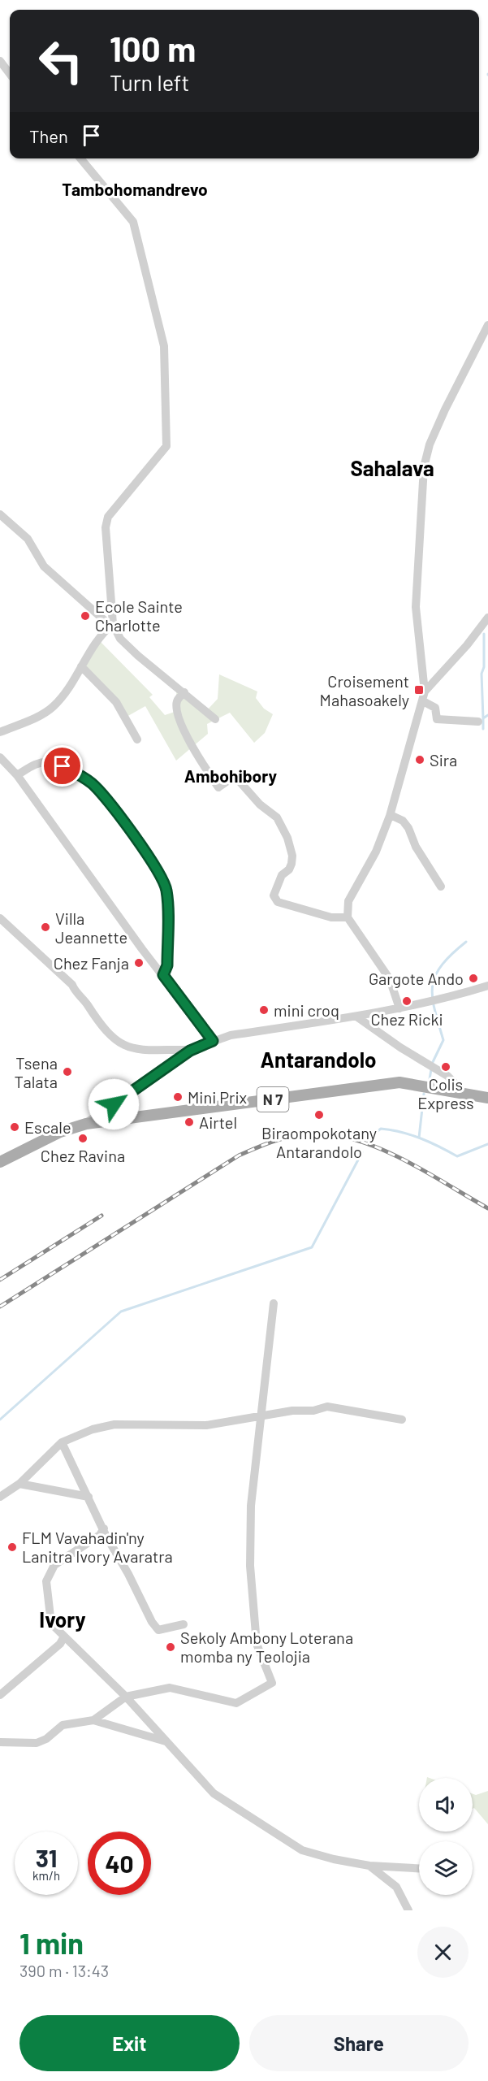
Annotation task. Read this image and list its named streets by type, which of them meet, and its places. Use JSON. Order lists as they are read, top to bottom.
{
  "streets": {
    "main road": ["N 7"]
  },
  "districts": [
    "Tambohomandrevo",
    "Sahalava",
    "Ambohibory",
    "Antarandolo",
    "Ivory"
  ],
  "places": {
    "other": [
      "Ecole Sainte Charlotte",
      "Sira",
      "Villa Jeannette",
      "Chez Fanja",
      "Gargote Ando",
      "Chez Ricki",
      "mini croq",
      "Colis Express",
      "Tsena Talata",
      "Mini Prix",
      "Biraompokotany Antarandolo",
      "Airtel",
      "Escale",
      "Chez Ravina",
      "FLM Vavahadin'ny Lanitra Ivory Avaratra",
      "Sekoly Ambony Loterana momba ny Teolojia"
    ],
    "transit": ["Croisement Mahasoakely"]
  },
  "page": {
    "turn": ["100 m", "Turn left"],
    "then": "Then",
    "speed": "31 km/h",
    "limit": "40",
    "heading": ["1 min", "390 m · 13:43"],
    "buttons": ["Exit", "Share"]
  }
}
